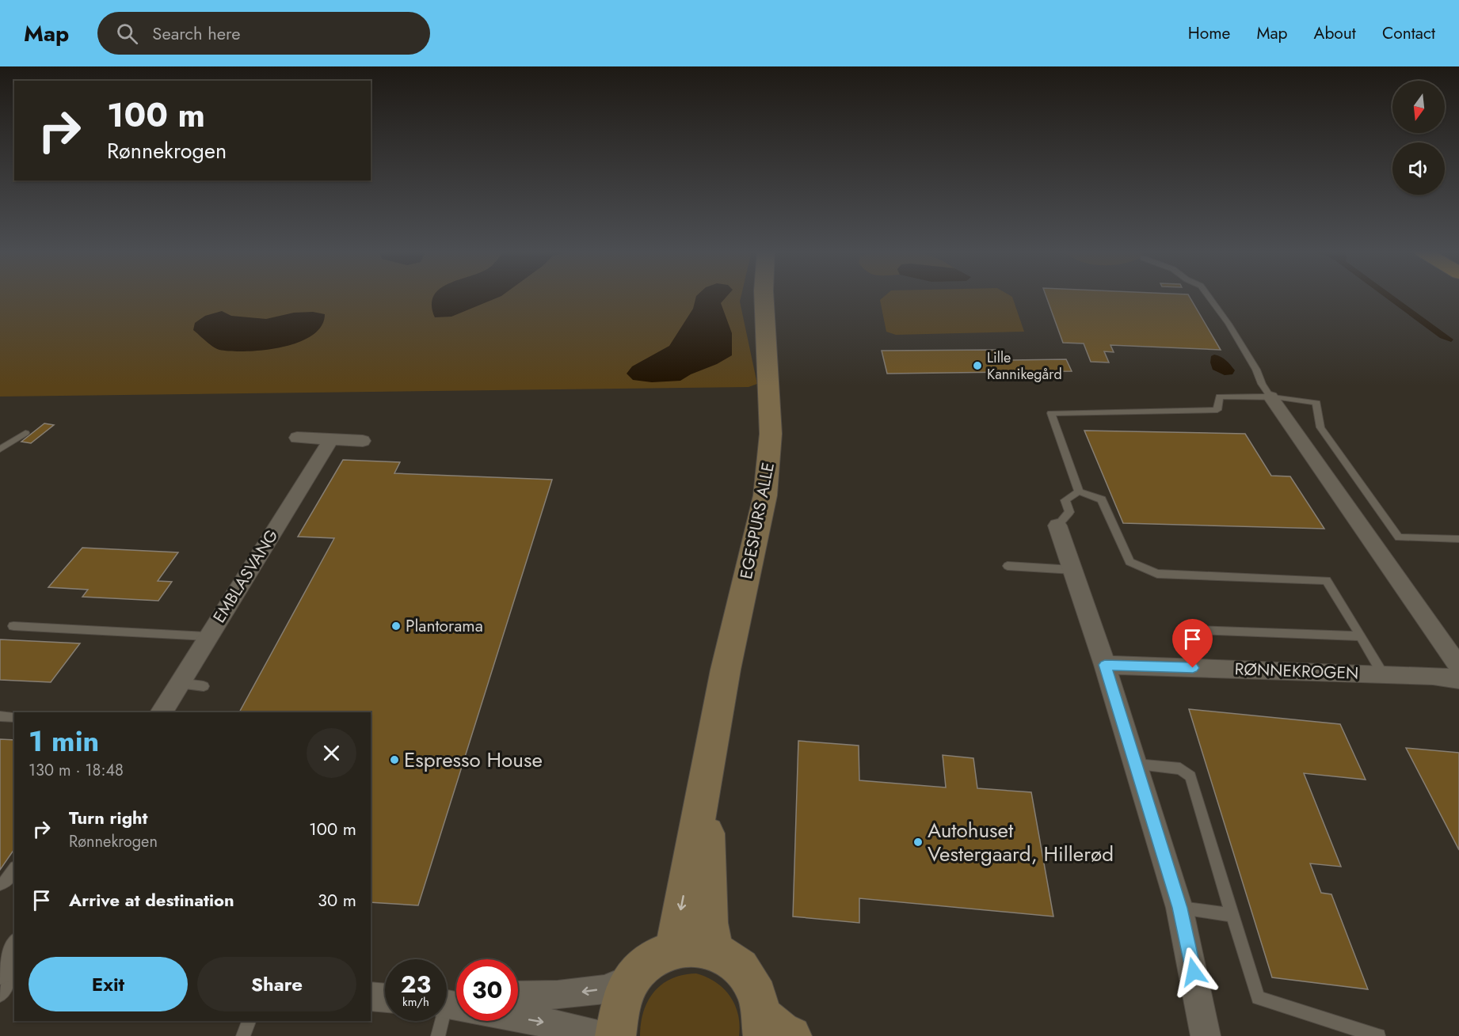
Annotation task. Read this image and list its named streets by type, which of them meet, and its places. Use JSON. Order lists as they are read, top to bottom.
{
  "streets": {
    "street": ["EGESPURS ALLE", "EMBLASVANG", "RØNNEKROGEN"]
  },
  "places": [
    "Lille Kannikegård",
    "Plantorama",
    "Espresso House",
    "Autohuset Vestergaard, Hillerød"
  ],
  "north": "bottom",
  "page": {
    "header": "Map",
    "search": "Search here",
    "nav": [
      "Home",
      "Map",
      "About",
      "Contact"
    ],
    "turn": ["100 m", "Rønnekrogen"],
    "heading": ["1 min", "130 m · 18:48"],
    "list": [
      {
        "name": "Turn right",
        "note": "Rønnekrogen",
        "value": "100 m"
      },
      {
        "name": "Arrive at destination",
        "value": "30 m"
      }
    ],
    "buttons": ["Exit", "Share"],
    "speed": "23 km/h",
    "limit": "30"
  }
}
